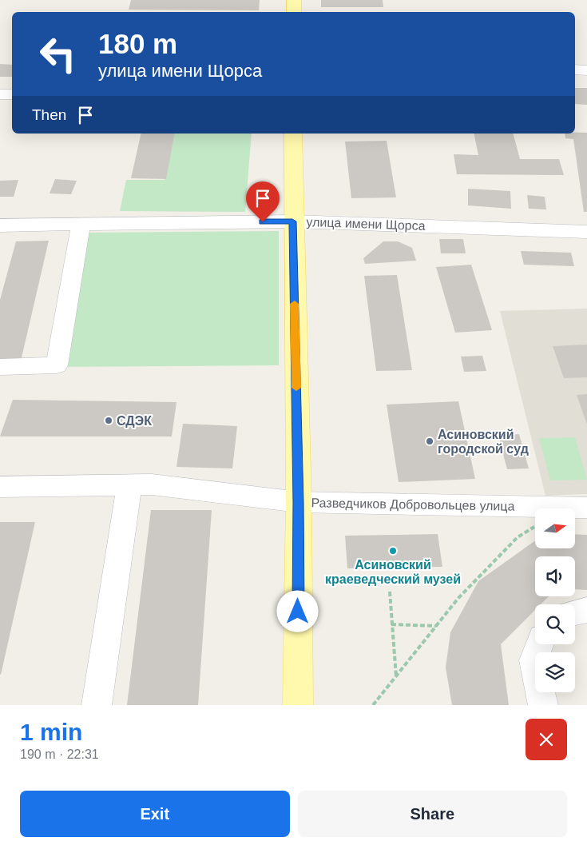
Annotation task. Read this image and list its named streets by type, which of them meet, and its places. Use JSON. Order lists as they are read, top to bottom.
{
  "streets": {
    "street": ["улица имени Щорса", "Разведчиков Добровольцев улица"]
  },
  "places": ["СДЭК", "Асиновский городской суд", "Асиновский краеведческий музей"],
  "north": "right",
  "page": {
    "turn": ["180 m", "улица имени Щорса"],
    "then": "Then",
    "heading": ["1 min", "190 m · 22:31"],
    "buttons": ["Exit", "Share"]
  }
}
